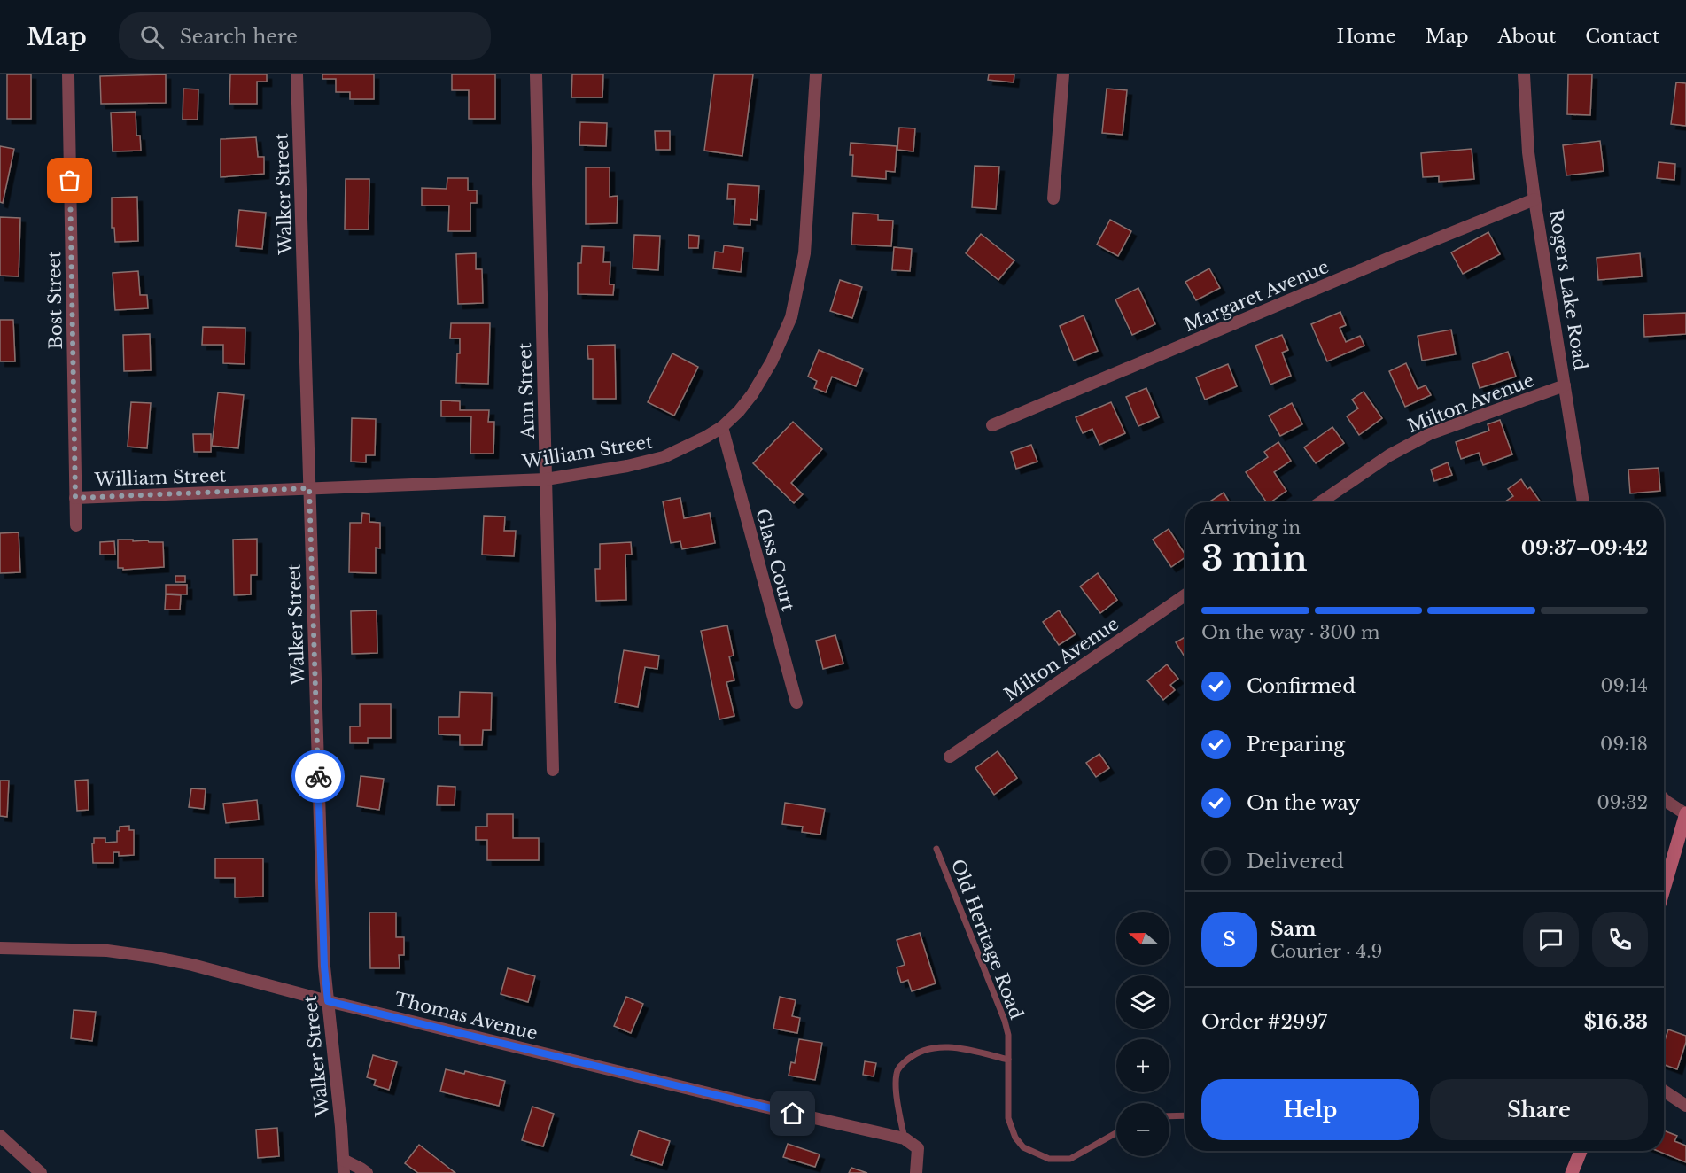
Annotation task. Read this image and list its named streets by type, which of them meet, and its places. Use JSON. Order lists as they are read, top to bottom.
{
  "streets": {
    "street": [
      "Walker Street",
      "Rogers Lake Road",
      "Margaret Avenue",
      "Bost Street",
      "Ann Street",
      "Milton Avenue",
      "William Street",
      "Glass Court",
      "Thomas Avenue"
    ],
    "lane": ["Old Heritage Road"]
  },
  "crossings": [
    ["Walker Street", "William Street"],
    ["Walker Street", "Thomas Avenue"],
    ["Rogers Lake Road", "Margaret Avenue"],
    ["Rogers Lake Road", "Milton Avenue"],
    ["Bost Street", "William Street"],
    ["Ann Street", "William Street"],
    ["William Street", "Glass Court"]
  ],
  "north": "left",
  "page": {
    "header": "Map",
    "search": "Search here",
    "nav": [
      "Home",
      "Map",
      "About",
      "Contact"
    ],
    "heading": ["3 min", "Arriving in", "09:37–09:42"],
    "panel": [
      "Sam",
      "Courier · 4.9",
      "Order #2997",
      "$16.33"
    ],
    "bar": "On the way · 300 m",
    "list": [
      ["Confirmed", "09:14"],
      ["Preparing", "09:18"],
      ["On the way", "09:32"],
      "Delivered"
    ],
    "map_buttons": ["+", "−"],
    "round": "S",
    "buttons": ["Help", "Share"]
  }
}
